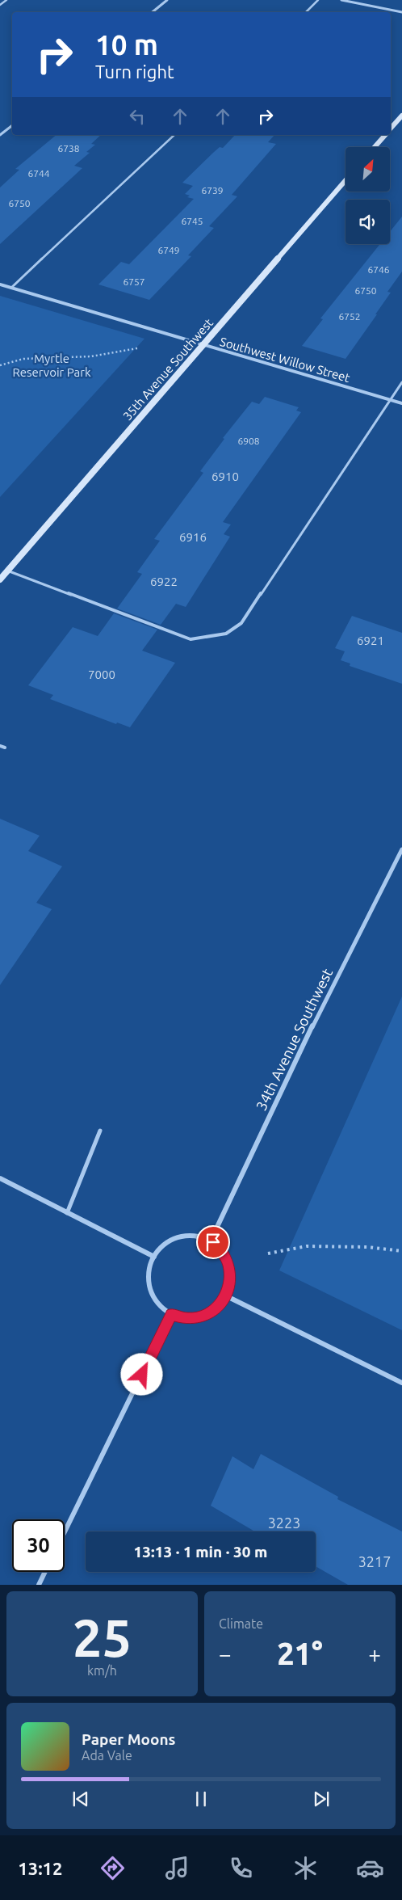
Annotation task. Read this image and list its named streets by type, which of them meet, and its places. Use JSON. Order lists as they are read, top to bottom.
{
  "streets": {
    "main road": ["35th Avenue Southwest"],
    "street": ["Southwest Willow Street", "34th Avenue Southwest"]
  },
  "crossings": [
    ["Southwest Willow Street", "35th Avenue Southwest"]
  ],
  "parks": ["Myrtle Reservoir Park"],
  "house_numbers": [
    "6738",
    "6744",
    "6739",
    "6750",
    "6745",
    "6749",
    "6746",
    "6757",
    "6750",
    "6752",
    "6908",
    "6910",
    "6916",
    "6922",
    "6921",
    "7000",
    "3223",
    "3217"
  ],
  "north": "top right",
  "page": {
    "turn": ["10 m", "Turn right"],
    "limit": "30",
    "trip": "13:13 · 1 min · 30 m",
    "tile": [
      ["25", "km/h"],
      "Climate"
    ],
    "heat": ["−", "21°", "+"],
    "song": ["Paper Moons", "Ada Vale"],
    "tabs": "13:12"
  }
}
